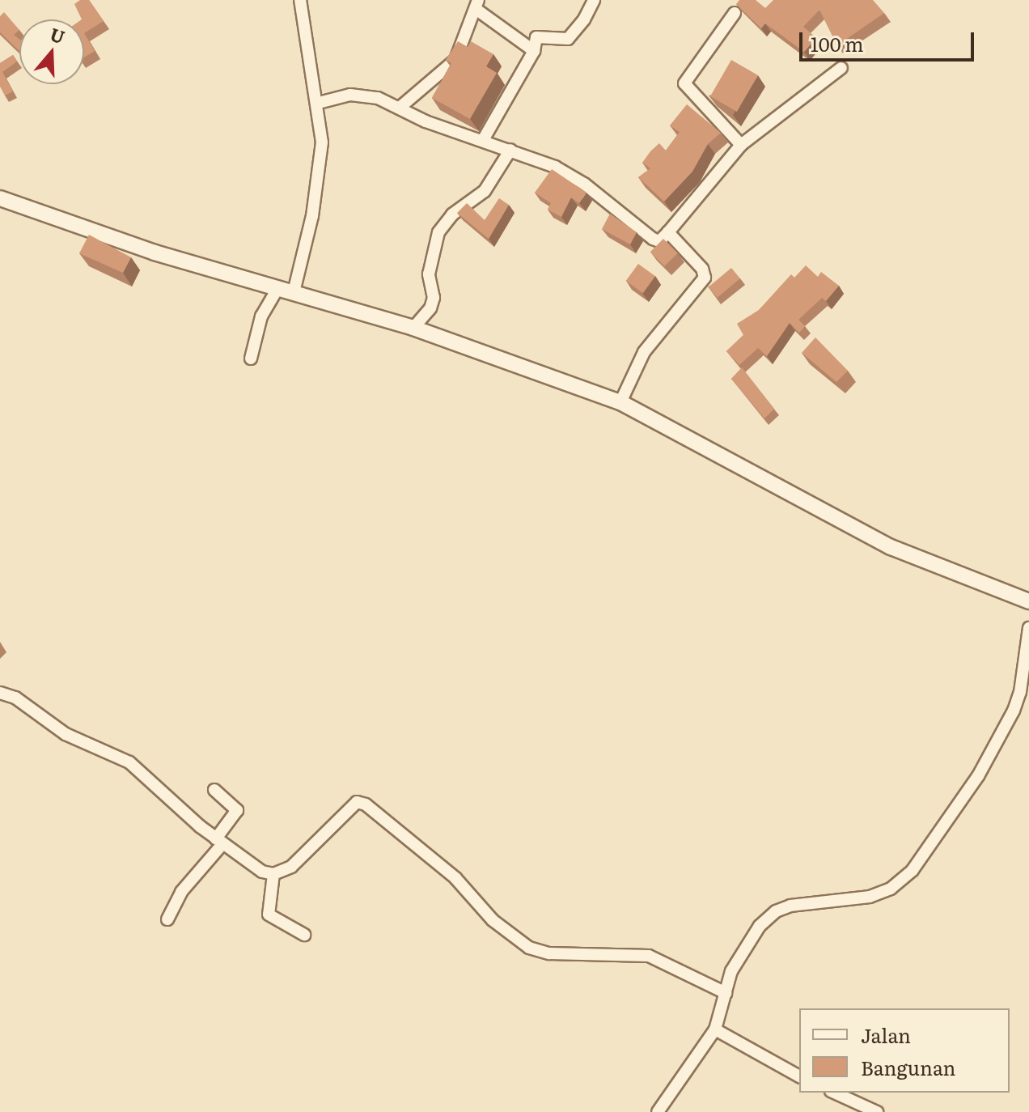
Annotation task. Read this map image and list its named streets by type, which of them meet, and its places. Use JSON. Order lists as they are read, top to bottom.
{
  "legend": ["Jalan", "Bangunan"],
  "scale_bar": "100 m",
  "north": "top"
}
